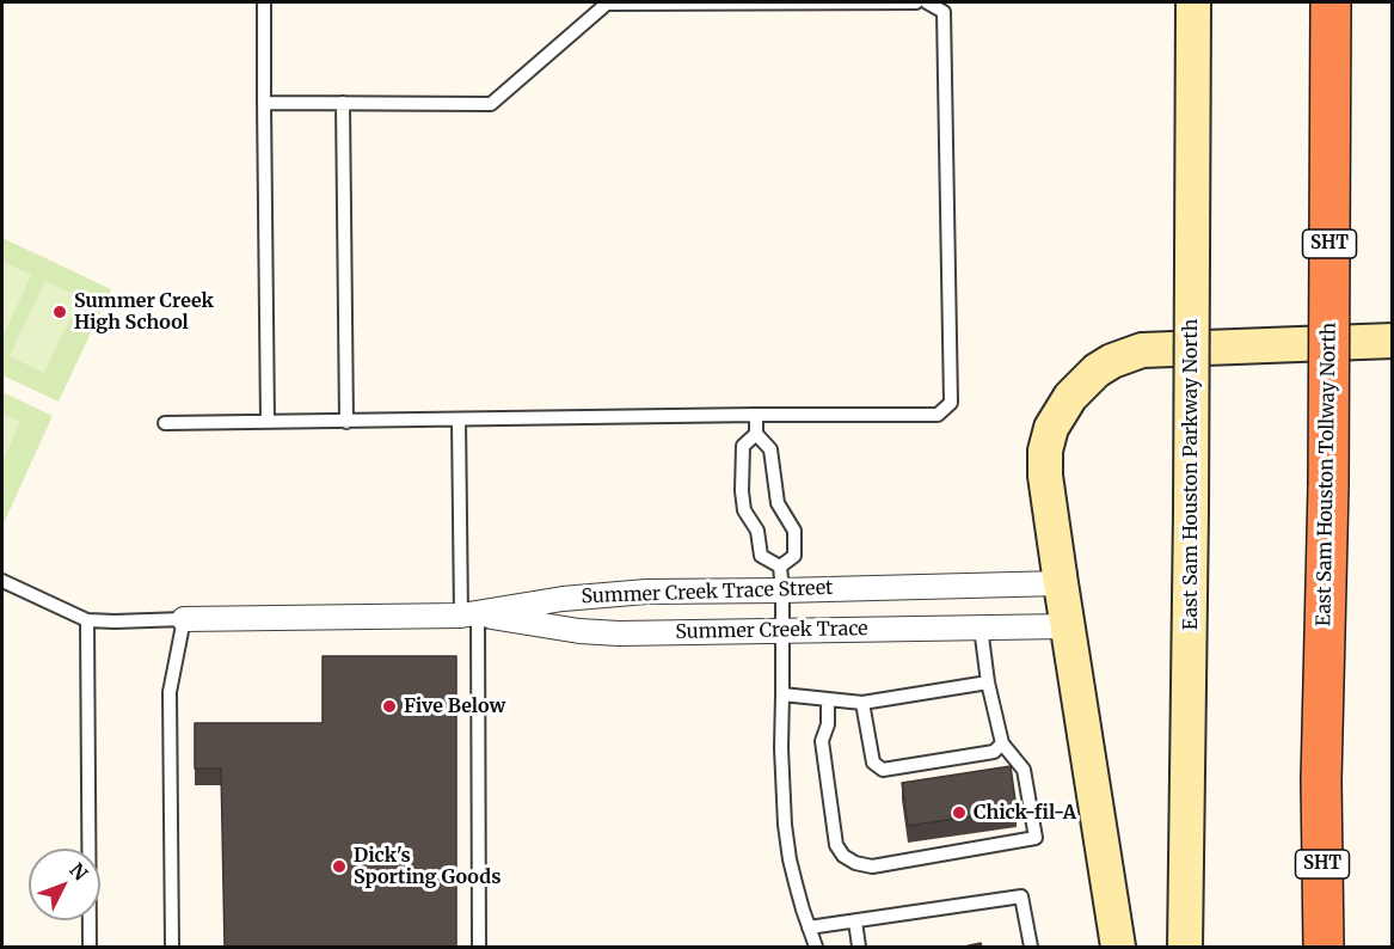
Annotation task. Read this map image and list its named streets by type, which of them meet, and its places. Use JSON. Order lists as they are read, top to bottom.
{
  "streets": {
    "highway": ["SHT", "East Sam Houston Tollway North"],
    "main road": ["East Sam Houston Parkway North"],
    "street": ["Summer Creek Trace Street", "Summer Creek Trace"]
  },
  "crossings": [
    ["Summer Creek Trace Street", "Summer Creek Trace"]
  ],
  "places": [
    "Summer Creek High School",
    "Five Below",
    "Chick-fil-A",
    "Dick's Sporting Goods"
  ],
  "north": "top right"
}
